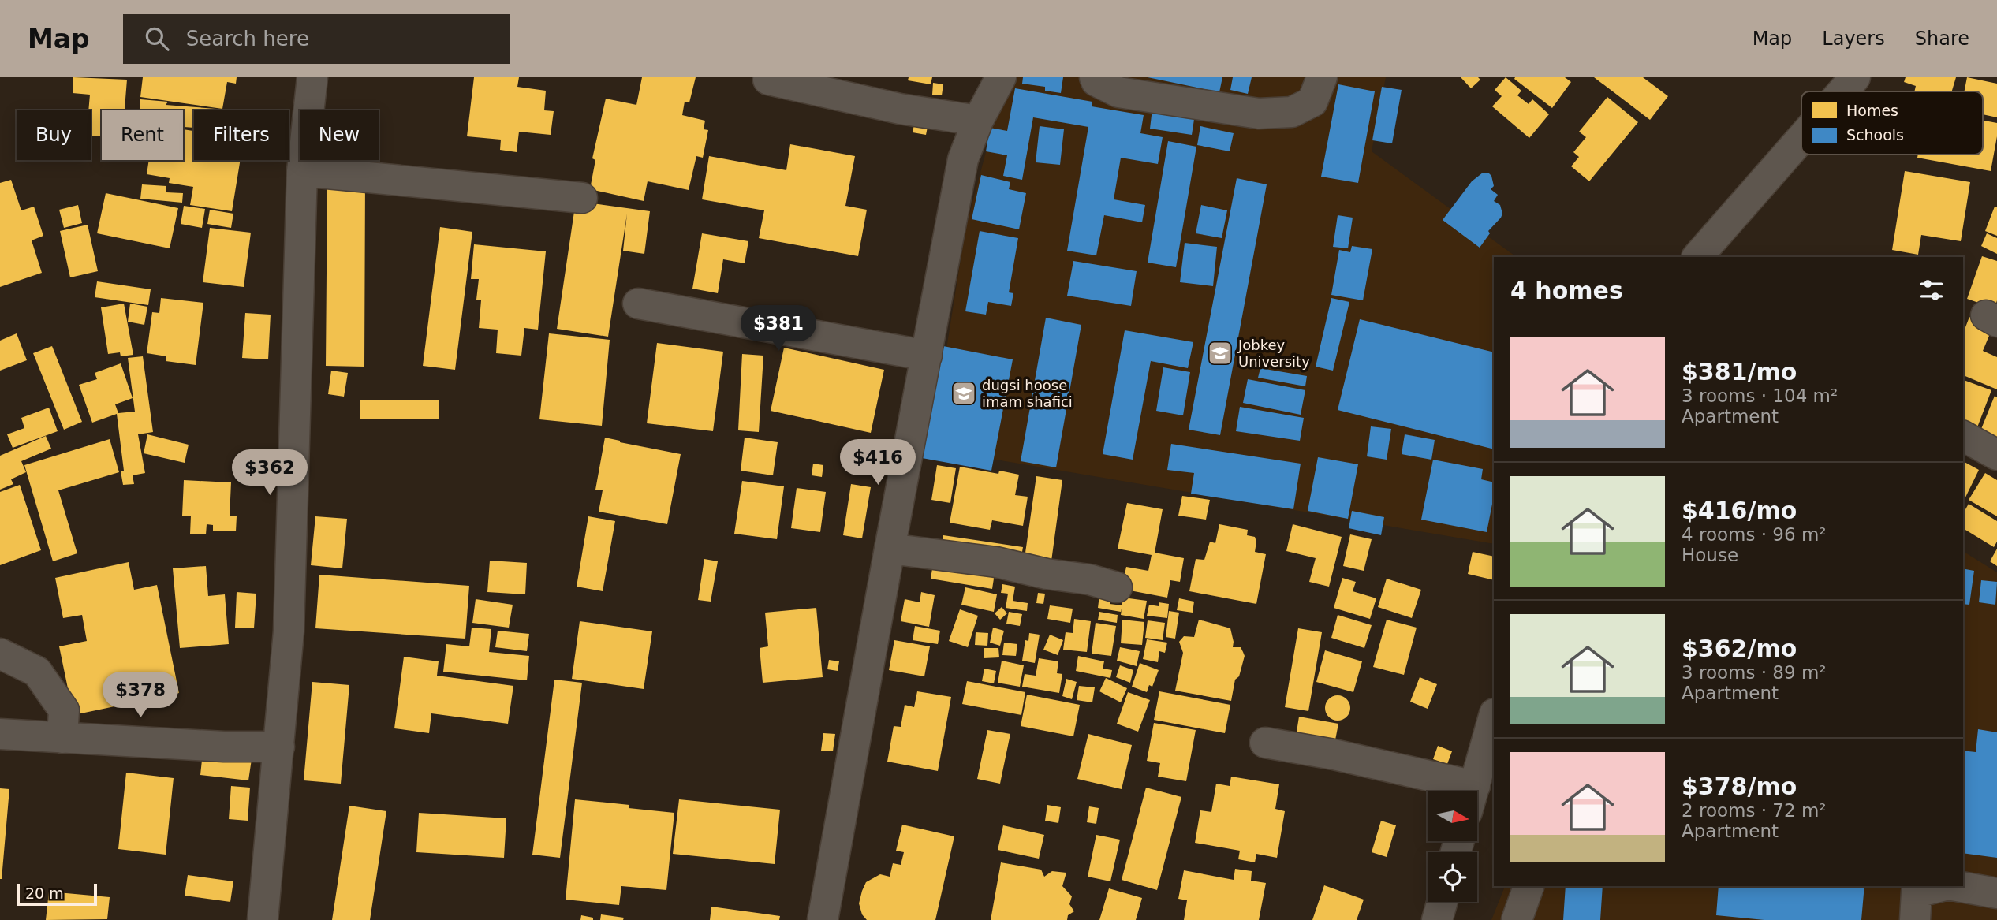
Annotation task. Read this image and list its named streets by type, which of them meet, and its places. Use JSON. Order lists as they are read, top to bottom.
{
  "places": {
    "school or university": ["Jobkey University", "dugsi hoose imam shafici"]
  },
  "legend": ["Homes", "Schools"],
  "scale_bar": "20 m",
  "north": "right",
  "page": {
    "header": "Map",
    "search": "Search here",
    "nav": ["Map", "Layers", "Share"],
    "chip": [
      "Buy",
      "Rent",
      "Filters",
      "New"
    ],
    "heading": "4 homes",
    "price": [
      "$381",
      "$416",
      "$362",
      "$378"
    ],
    "list": [
      {
        "name": "$381/mo",
        "note": "3 rooms · 104 m² · Apartment"
      },
      {
        "name": "$416/mo",
        "note": "4 rooms · 96 m² · House"
      },
      {
        "name": "$362/mo",
        "note": "3 rooms · 89 m² · Apartment"
      },
      {
        "name": "$378/mo",
        "note": "2 rooms · 72 m² · Apartment"
      }
    ],
    "scale": "20 m"
  }
}
